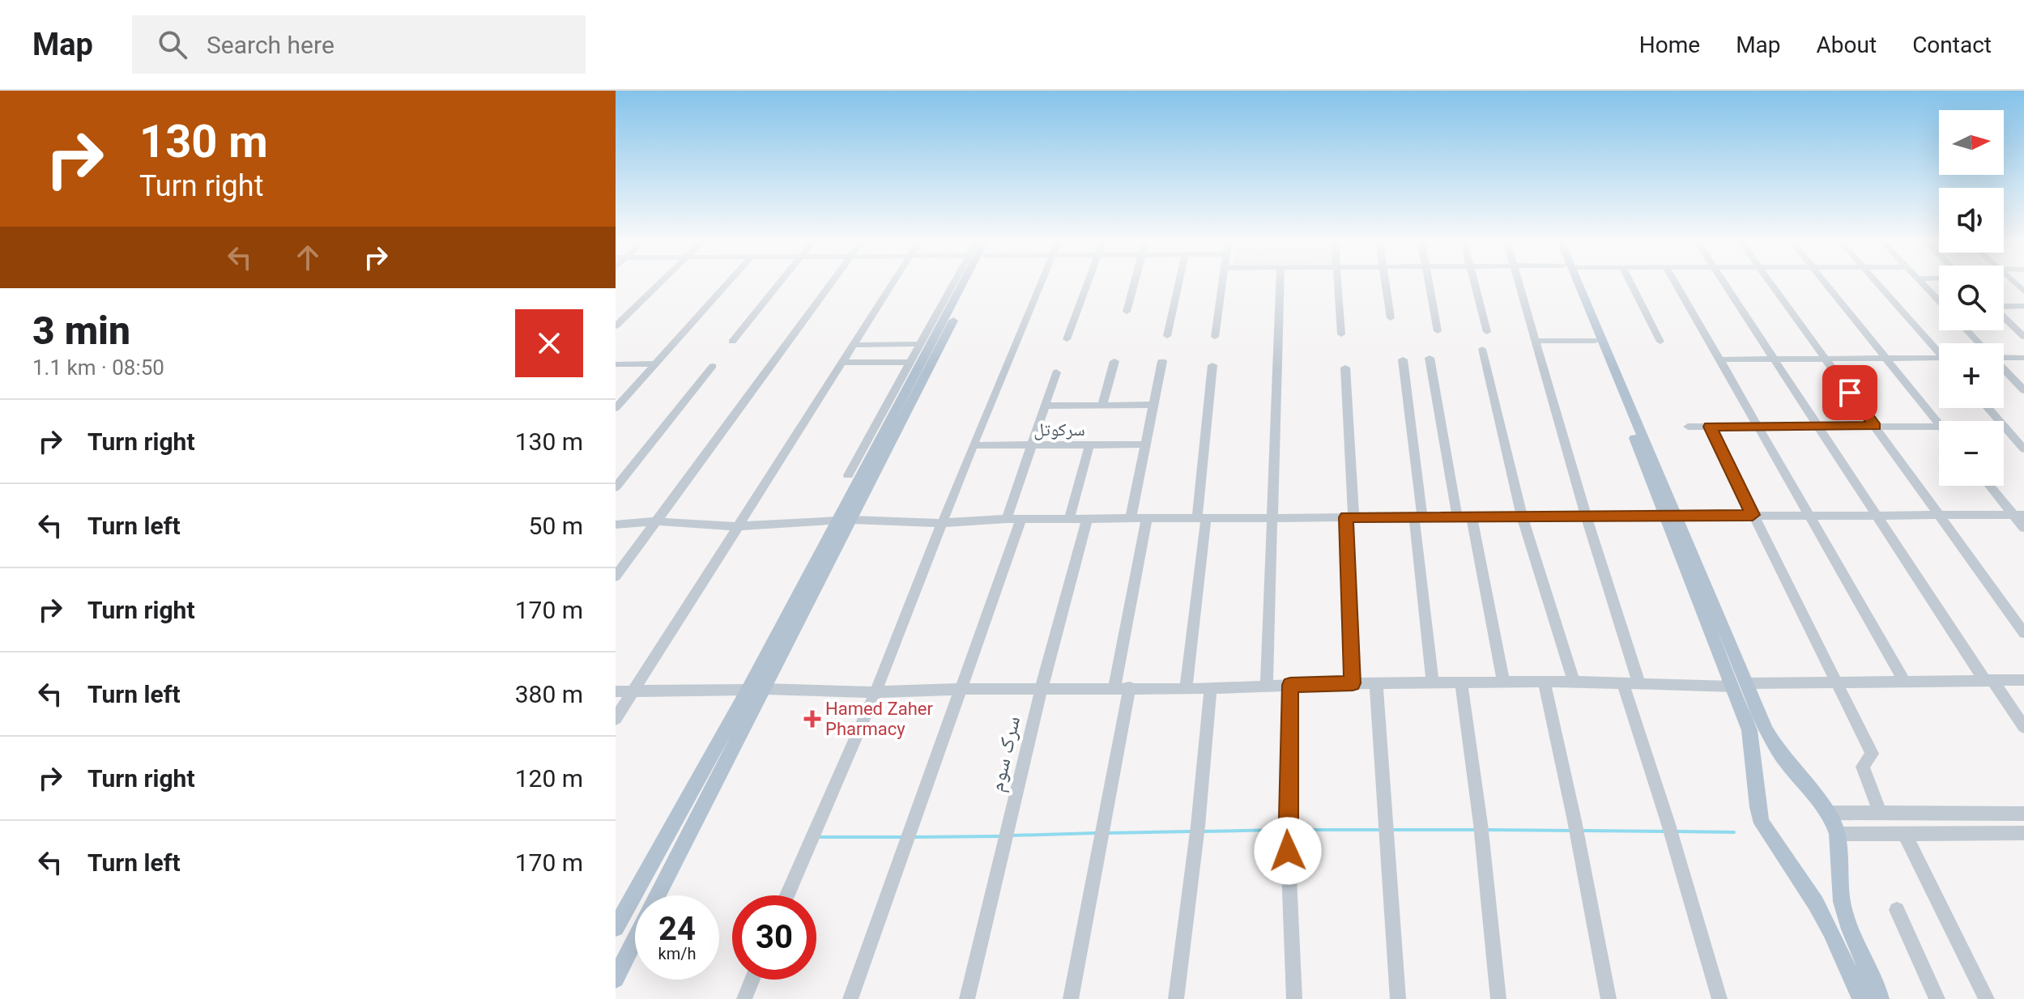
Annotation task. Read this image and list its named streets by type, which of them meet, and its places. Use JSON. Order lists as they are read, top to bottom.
{
  "streets": {
    "street": ["سرکوتل", "سرک سوم"]
  },
  "places": {
    "health": ["Hamed Zaher Pharmacy"]
  },
  "north": "right",
  "page": {
    "header": "Map",
    "search": "Search here",
    "nav": [
      "Home",
      "Map",
      "About",
      "Contact"
    ],
    "turn": ["130 m", "Turn right"],
    "map_buttons": ["+", "−"],
    "heading": ["3 min", "1.1 km · 08:50"],
    "list": [
      {
        "name": "Turn right",
        "value": "130 m"
      },
      {
        "name": "Turn left",
        "value": "50 m"
      },
      {
        "name": "Turn right",
        "value": "170 m"
      },
      {
        "name": "Turn left",
        "value": "380 m"
      },
      {
        "name": "Turn right",
        "value": "120 m"
      },
      {
        "name": "Turn left",
        "value": "170 m"
      }
    ],
    "speed": "24 km/h",
    "limit": "30"
  }
}
